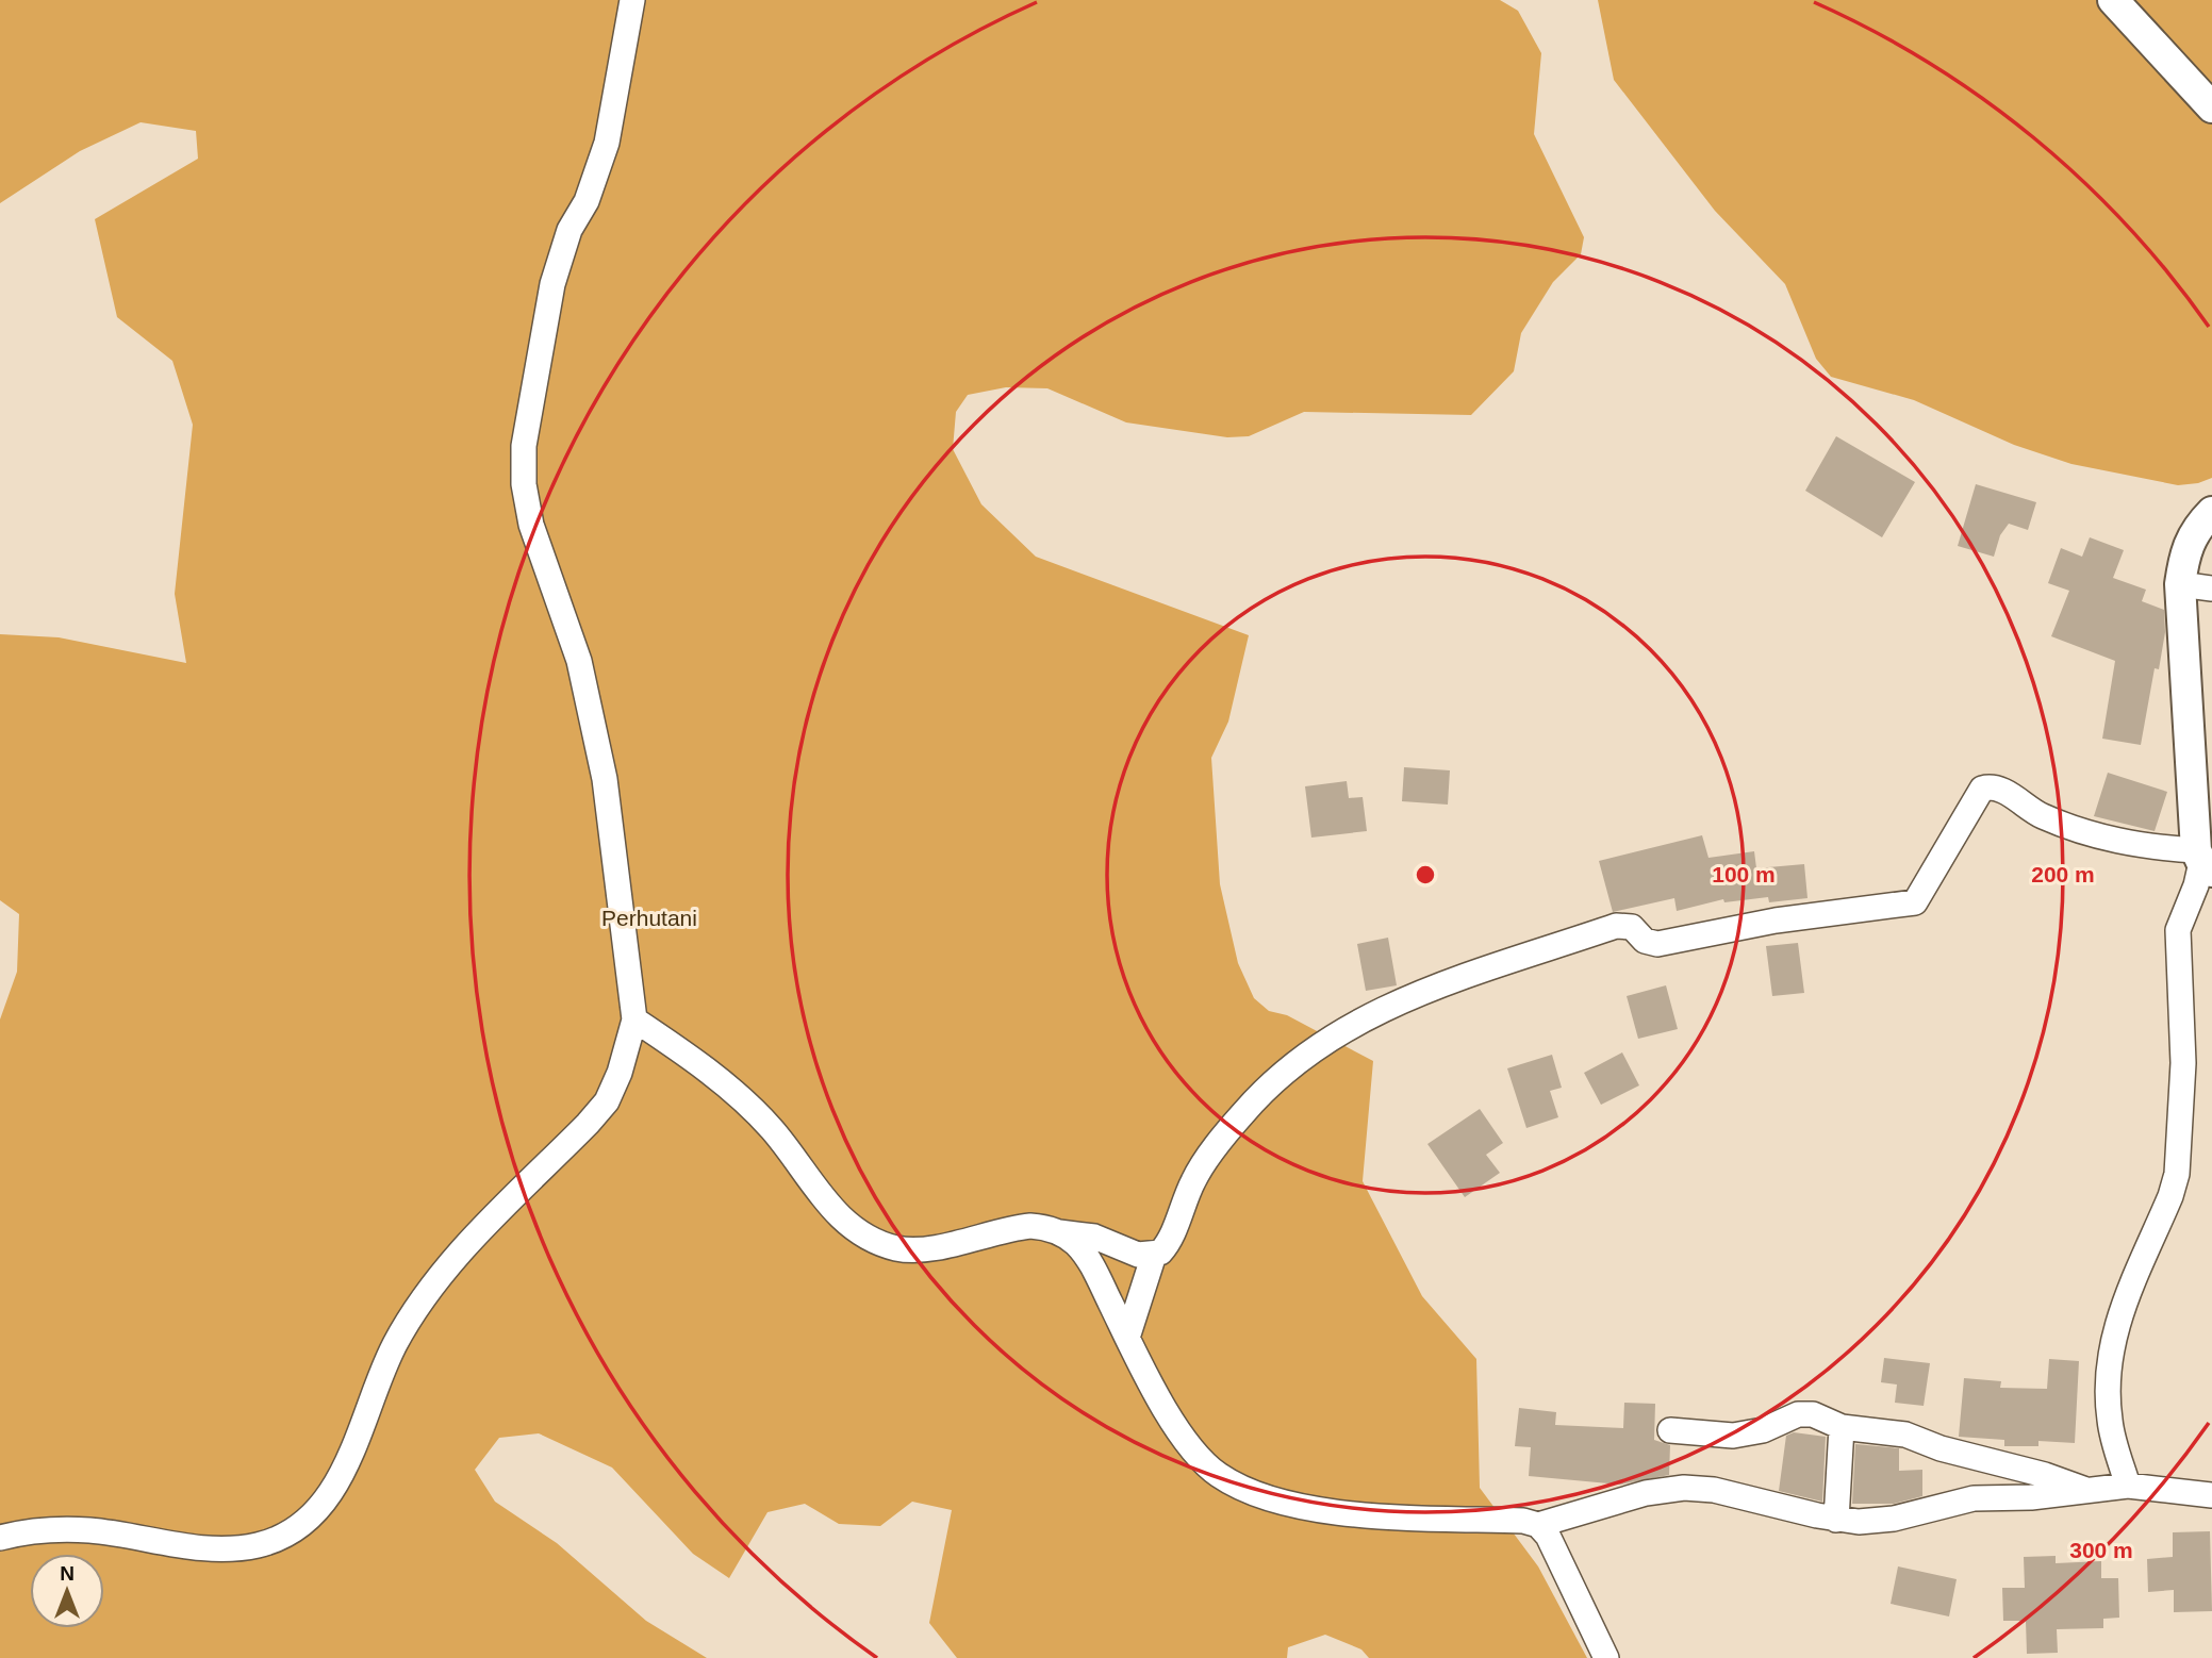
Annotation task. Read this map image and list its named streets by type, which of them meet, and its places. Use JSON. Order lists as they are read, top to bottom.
{
  "parks": ["Perhutani"],
  "north": "top",
  "rings": ["100 m", "200 m", "300 m"]
}
